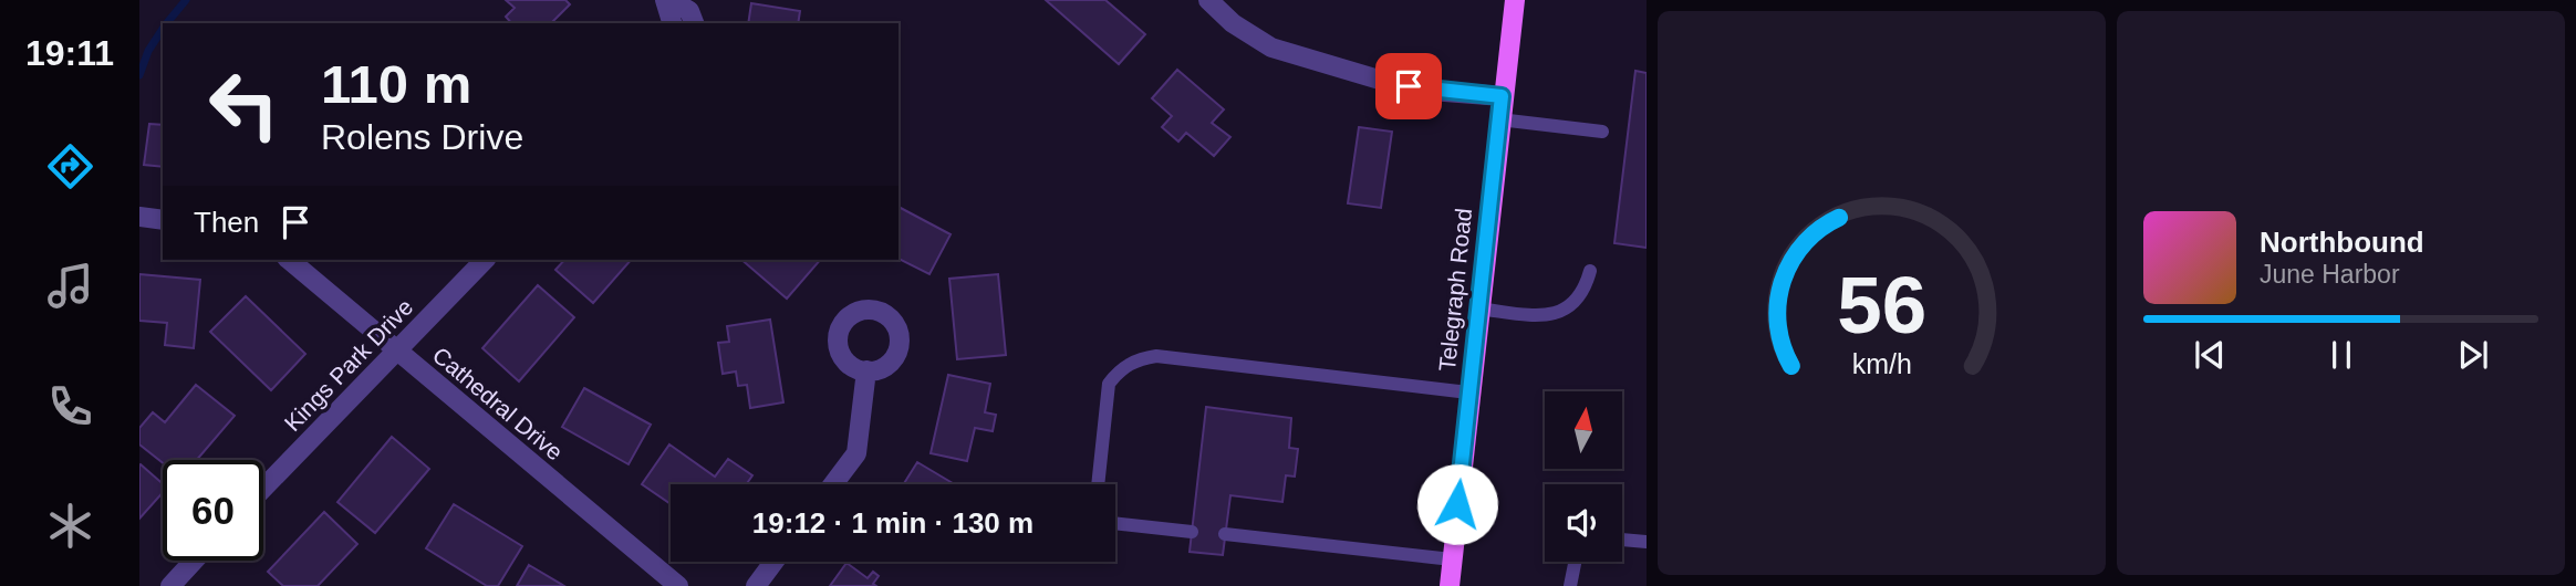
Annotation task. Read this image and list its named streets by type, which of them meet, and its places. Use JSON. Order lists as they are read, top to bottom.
{
  "streets": {
    "main road": ["Telegraph Road"],
    "street": ["Kings Park Drive", "Cathedral Drive"]
  },
  "crossings": [
    ["Kings Park Drive", "Cathedral Drive"]
  ],
  "north": "top",
  "page": {
    "tabs": "19:11",
    "turn": ["110 m", "Rolens Drive"],
    "then": "Then",
    "song": ["Northbound", "June Harbor"],
    "limit": "60",
    "trip": "19:12 · 1 min · 130 m",
    "gauge": ["56", "km/h"]
  }
}
